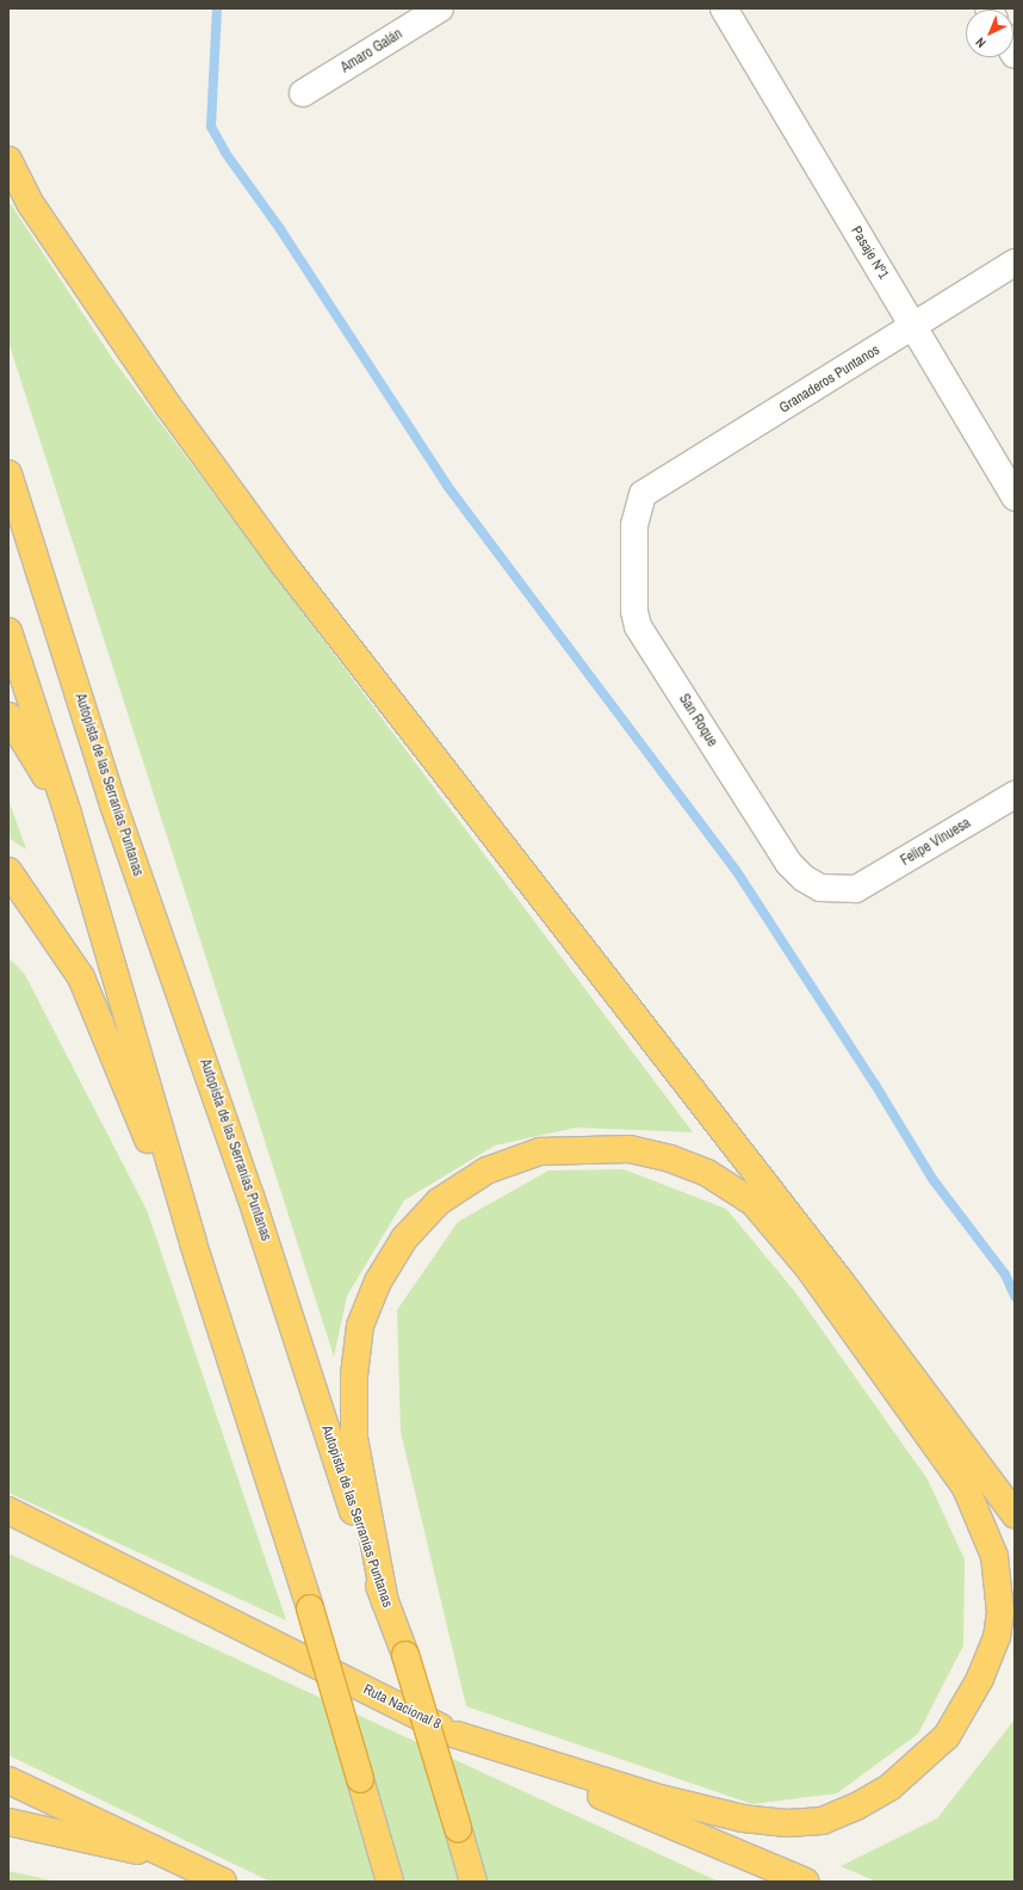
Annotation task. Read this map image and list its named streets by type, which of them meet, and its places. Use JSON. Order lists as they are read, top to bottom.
{
  "streets": {
    "highway": ["Autopista de las Serranías Puntanas", "Ruta Nacional 8"],
    "street": [
      "Amaro Galán",
      "Pasaje Nº1",
      "Granaderos Puntanos",
      "San Roque",
      "Felipe Vinuesa"
    ]
  },
  "crossings": [
    ["Pasaje Nº1", "Granaderos Puntanos"],
    ["Granaderos Puntanos", "San Roque"],
    ["San Roque", "Felipe Vinuesa"]
  ],
  "north": "bottom left"
}
